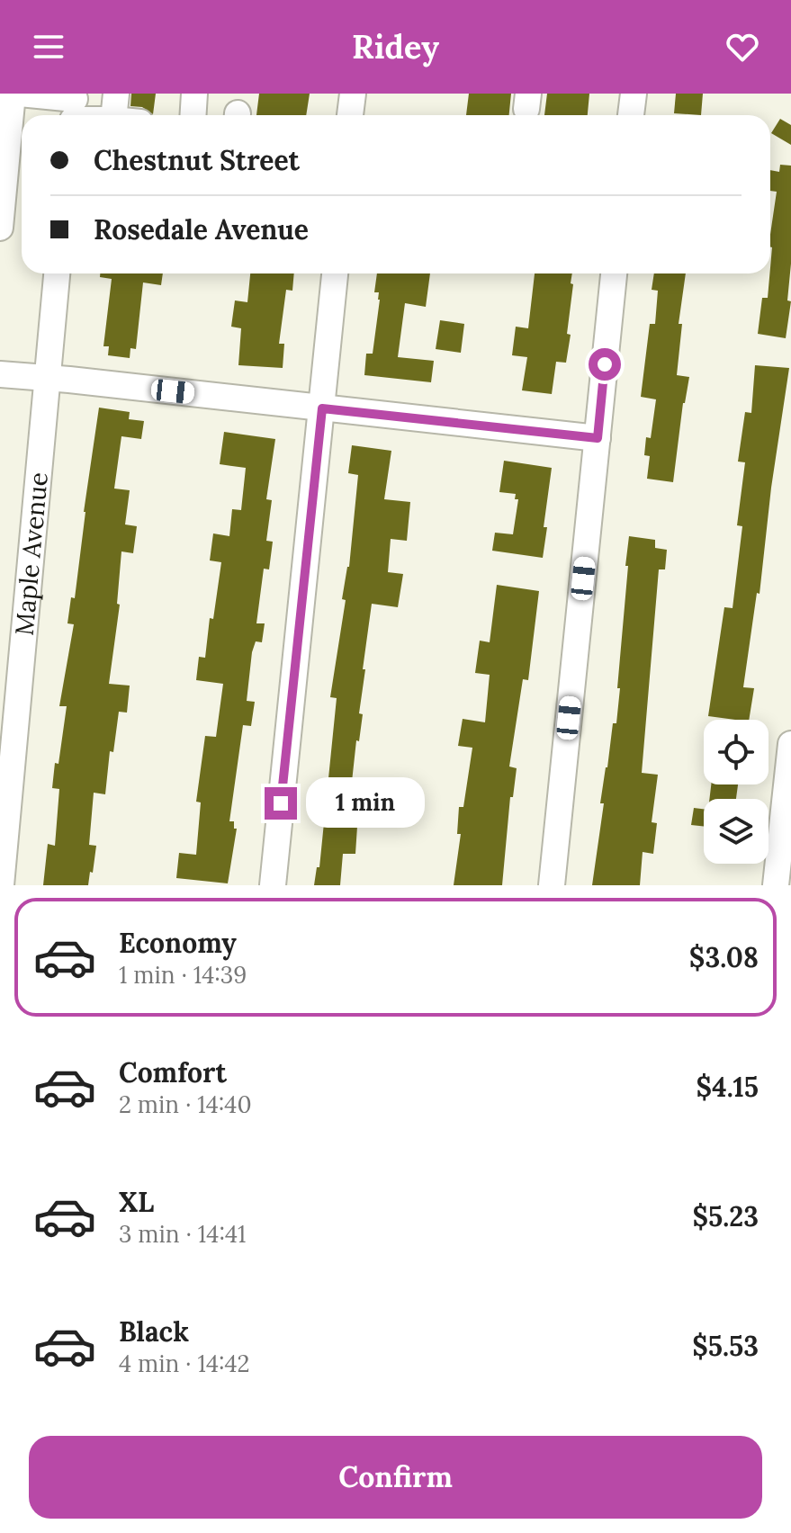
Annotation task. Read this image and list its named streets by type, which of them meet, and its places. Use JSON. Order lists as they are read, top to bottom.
{
  "streets": {
    "street": ["Maple Avenue"]
  },
  "page": {
    "header": "Ridey",
    "banner": ["Chestnut Street", "Rosedale Avenue"],
    "bubble": "1 min",
    "list": [
      {
        "name": "Economy",
        "note": "1 min · 14:39",
        "value": "$3.08"
      },
      {
        "name": "Comfort",
        "note": "2 min · 14:40",
        "value": "$4.15"
      },
      {
        "name": "XL",
        "note": "3 min · 14:41",
        "value": "$5.23"
      },
      {
        "name": "Black",
        "note": "4 min · 14:42",
        "value": "$5.53"
      }
    ],
    "buttons": "Confirm"
  }
}
